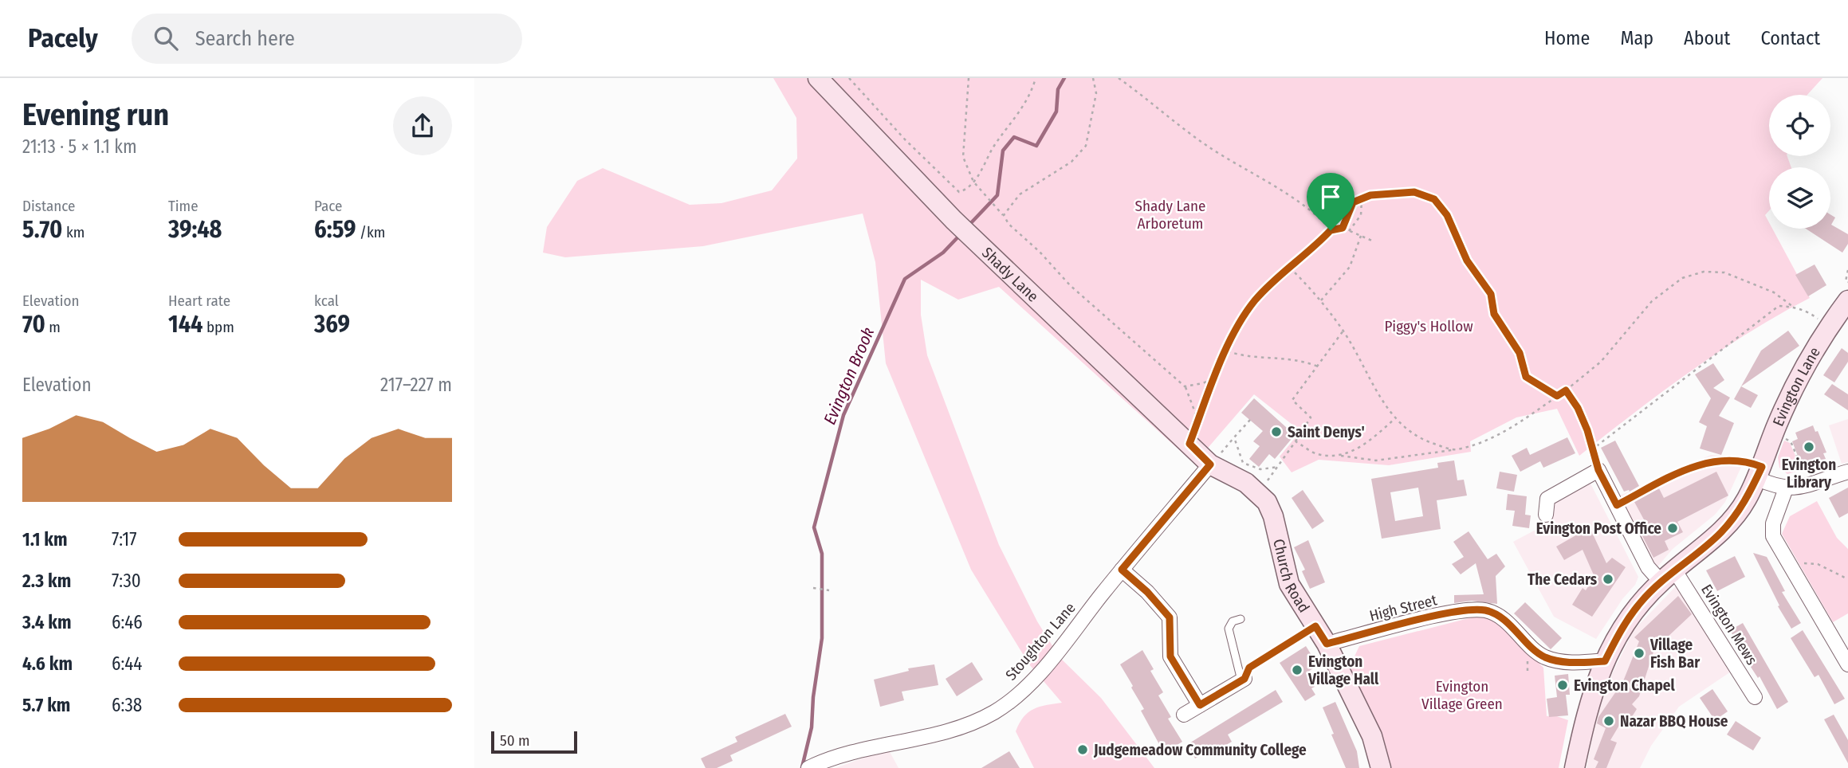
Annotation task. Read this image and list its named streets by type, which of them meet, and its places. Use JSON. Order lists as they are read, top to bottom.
{
  "streets": {
    "street": [
      "Shady Lane",
      "Evington Lane",
      "Church Road",
      "High Street",
      "Evington Mews",
      "Stoughton Lane"
    ]
  },
  "crossings": [
    ["Shady Lane", "Stoughton Lane"],
    ["Evington Lane", "High Street"],
    ["Evington Lane", "Evington Mews"],
    ["Church Road", "High Street"]
  ],
  "water": ["Evington Brook"],
  "parks": ["Shady Lane Arboretum", "Piggy's Hollow", "Evington Village Green"],
  "places": [
    "Saint Denys'",
    "Evington Library",
    "Evington Post Office",
    "The Cedars",
    "Village Fish Bar",
    "Evington Village Hall",
    "Evington Chapel",
    "Nazar BBQ House",
    "Judgemeadow Community College"
  ],
  "scale_bar": "50 m",
  "page": {
    "header": "Pacely",
    "search": "Search here",
    "nav": [
      "Home",
      "Map",
      "About",
      "Contact"
    ],
    "heading": ["Evening run", "21:13 · 5 × 1.1 km"],
    "stats": [
      ["Distance", "5.70 km"],
      ["Time", "39:48"],
      ["Pace", "6:59 /km"],
      ["Elevation", "70 m"],
      ["Heart rate", "144 bpm"],
      ["kcal", "369"]
    ],
    "chart": ["Elevation", "217–227 m"],
    "list": [
      {
        "name": "1.1 km",
        "note": "7:17"
      },
      {
        "name": "2.3 km",
        "note": "7:30"
      },
      {
        "name": "3.4 km",
        "note": "6:46"
      },
      {
        "name": "4.6 km",
        "note": "6:44"
      },
      {
        "name": "5.7 km",
        "note": "6:38"
      }
    ],
    "scale": "50 m"
  }
}
